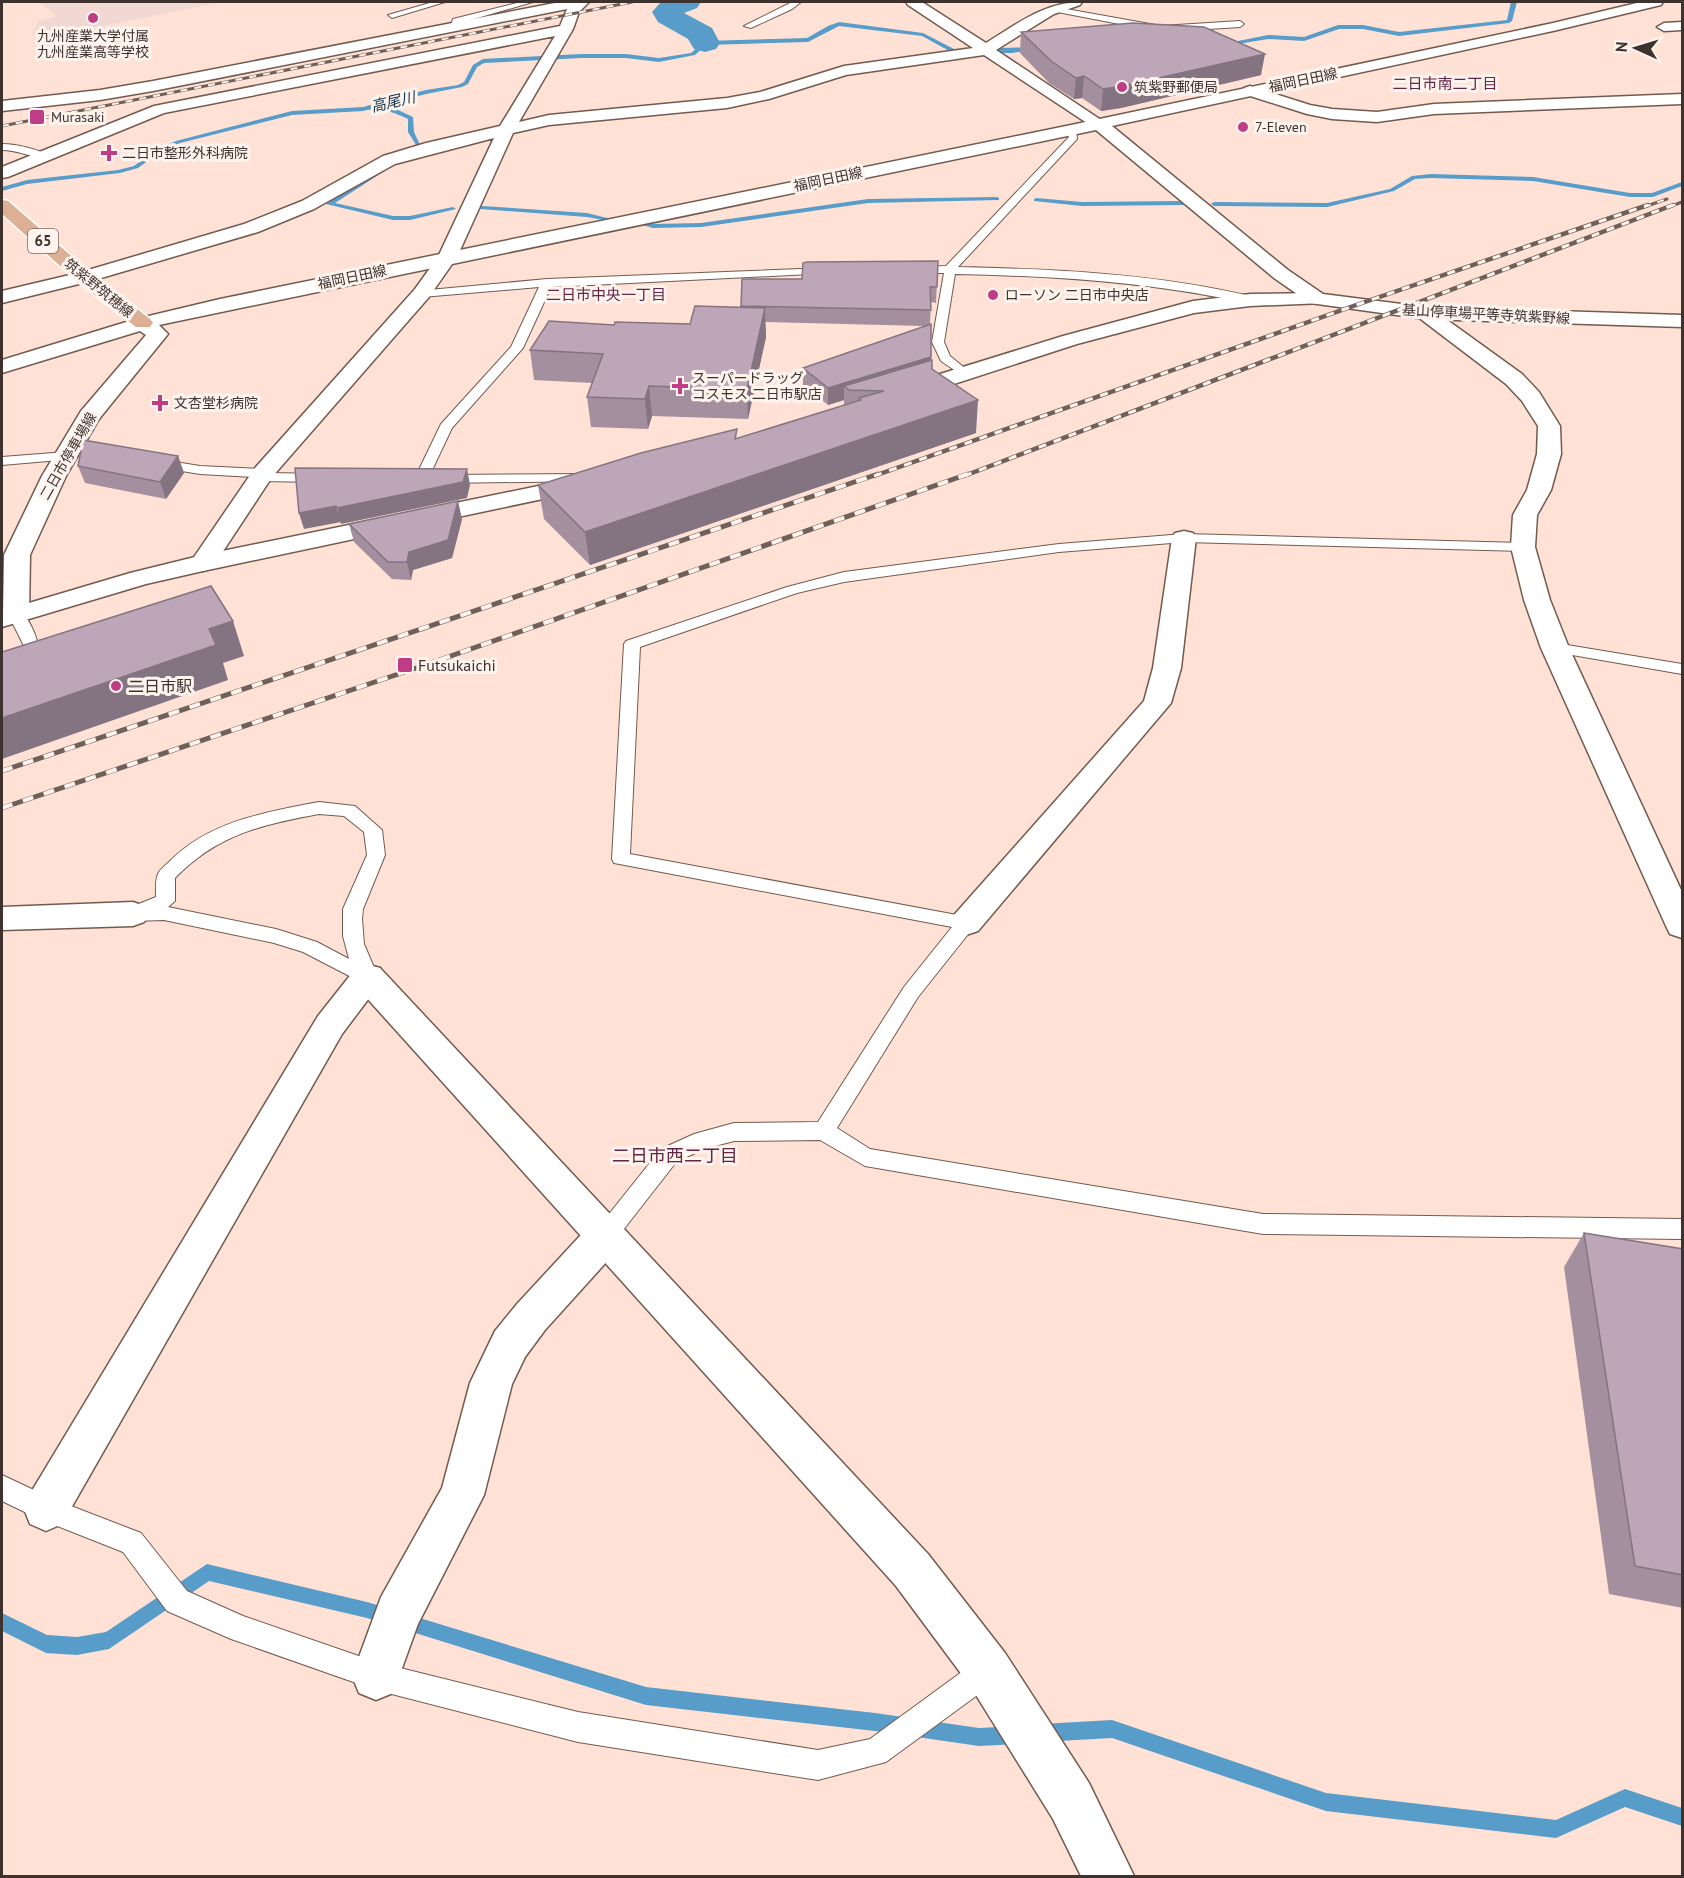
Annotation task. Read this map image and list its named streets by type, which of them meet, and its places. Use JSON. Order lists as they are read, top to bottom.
{
  "streets": {
    "main road": ["65", "筑紫野筑穂線"],
    "street": ["福岡日田線", "基山停車場平等寺筑紫野線", "二日市停車場線"]
  },
  "crossings": [
    ["福岡日田線", "筑紫野筑穂線"],
    ["福岡日田線", "基山停車場平等寺筑紫野線"],
    ["福岡日田線", "二日市停車場線"],
    ["筑紫野筑穂線", "二日市停車場線"]
  ],
  "districts": ["二日市南二丁目", "二日市中央一丁目", "二日市西二丁目"],
  "water": ["高尾川"],
  "places": {
    "other": [
      "九州産業大学付属 九州産業高等学校",
      "筑紫野郵便局",
      "7-Eleven",
      "ローソン 二日市中央店",
      "二日市駅"
    ],
    "transit": ["Murasaki", "Futsukaichi"],
    "health": ["二日市整形外科病院", "スーパードラッグ コスモス 二日市駅店", "文杏堂杉病院"]
  },
  "north": "left"
}
